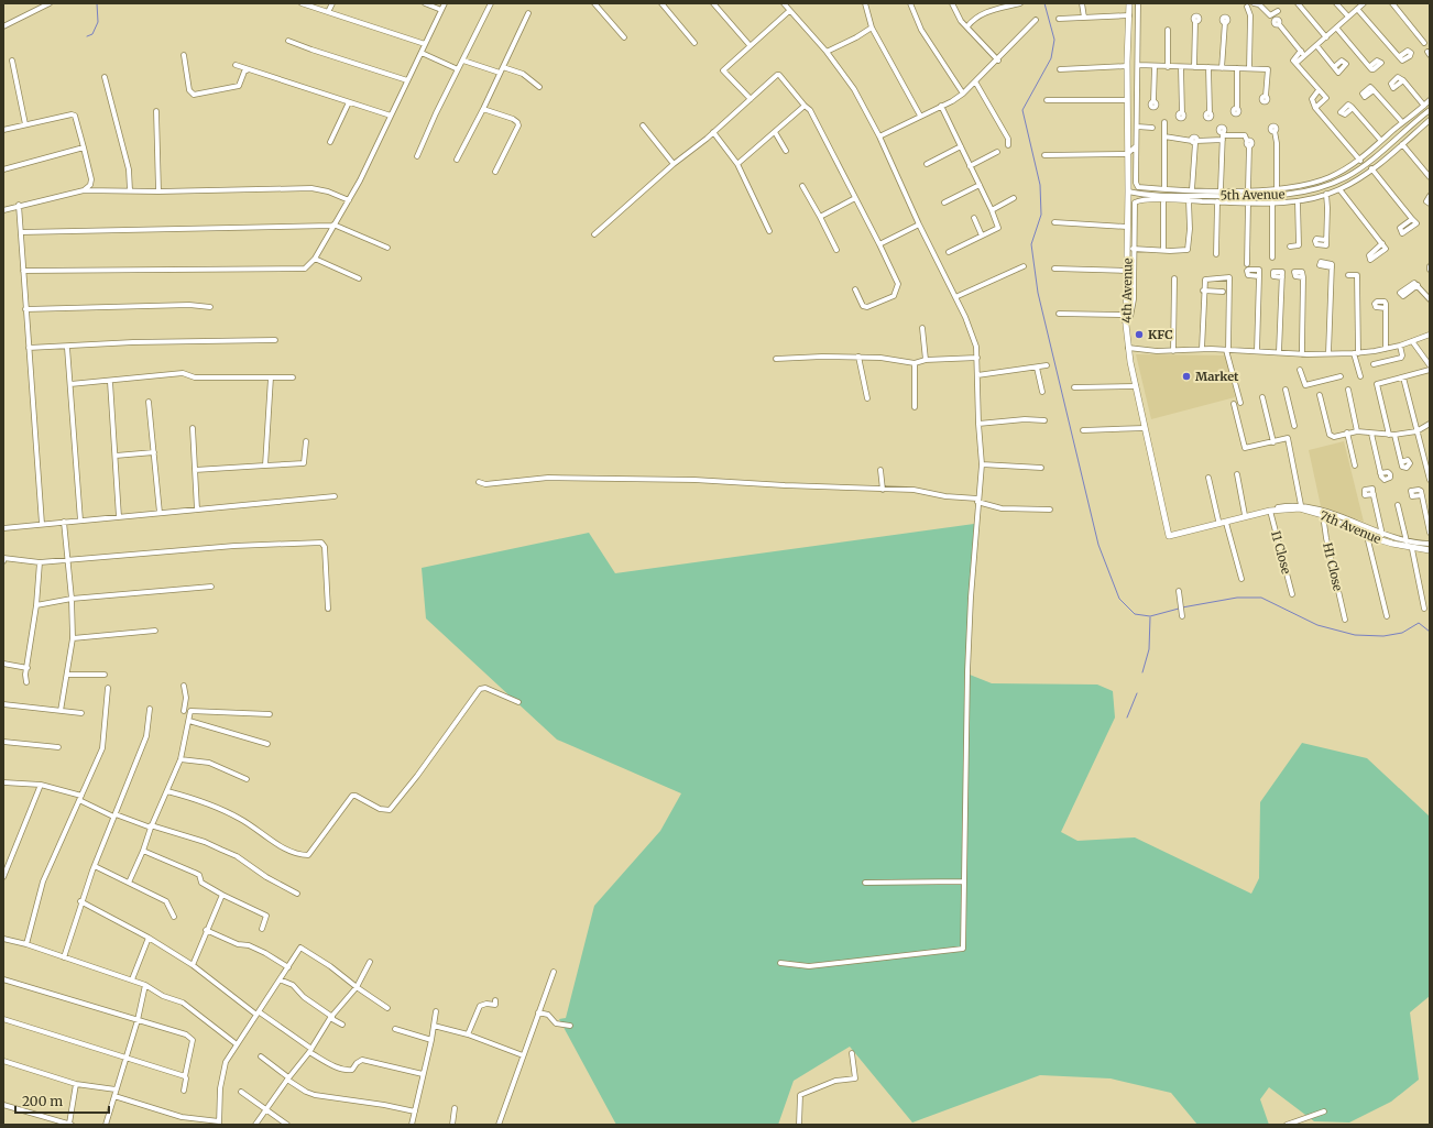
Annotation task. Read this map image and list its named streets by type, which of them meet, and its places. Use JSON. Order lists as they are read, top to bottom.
{
  "streets": {
    "main road": ["4th Avenue", "7th Avenue"],
    "street": ["5th Avenue", "I1 Close", "H1 Close"]
  },
  "crossings": [
    ["5th Avenue", "4th Avenue"],
    ["4th Avenue", "7th Avenue"],
    ["7th Avenue", "I1 Close"],
    ["7th Avenue", "H1 Close"]
  ],
  "places": ["KFC", "Market"],
  "scale_bar": "200 m"
}
